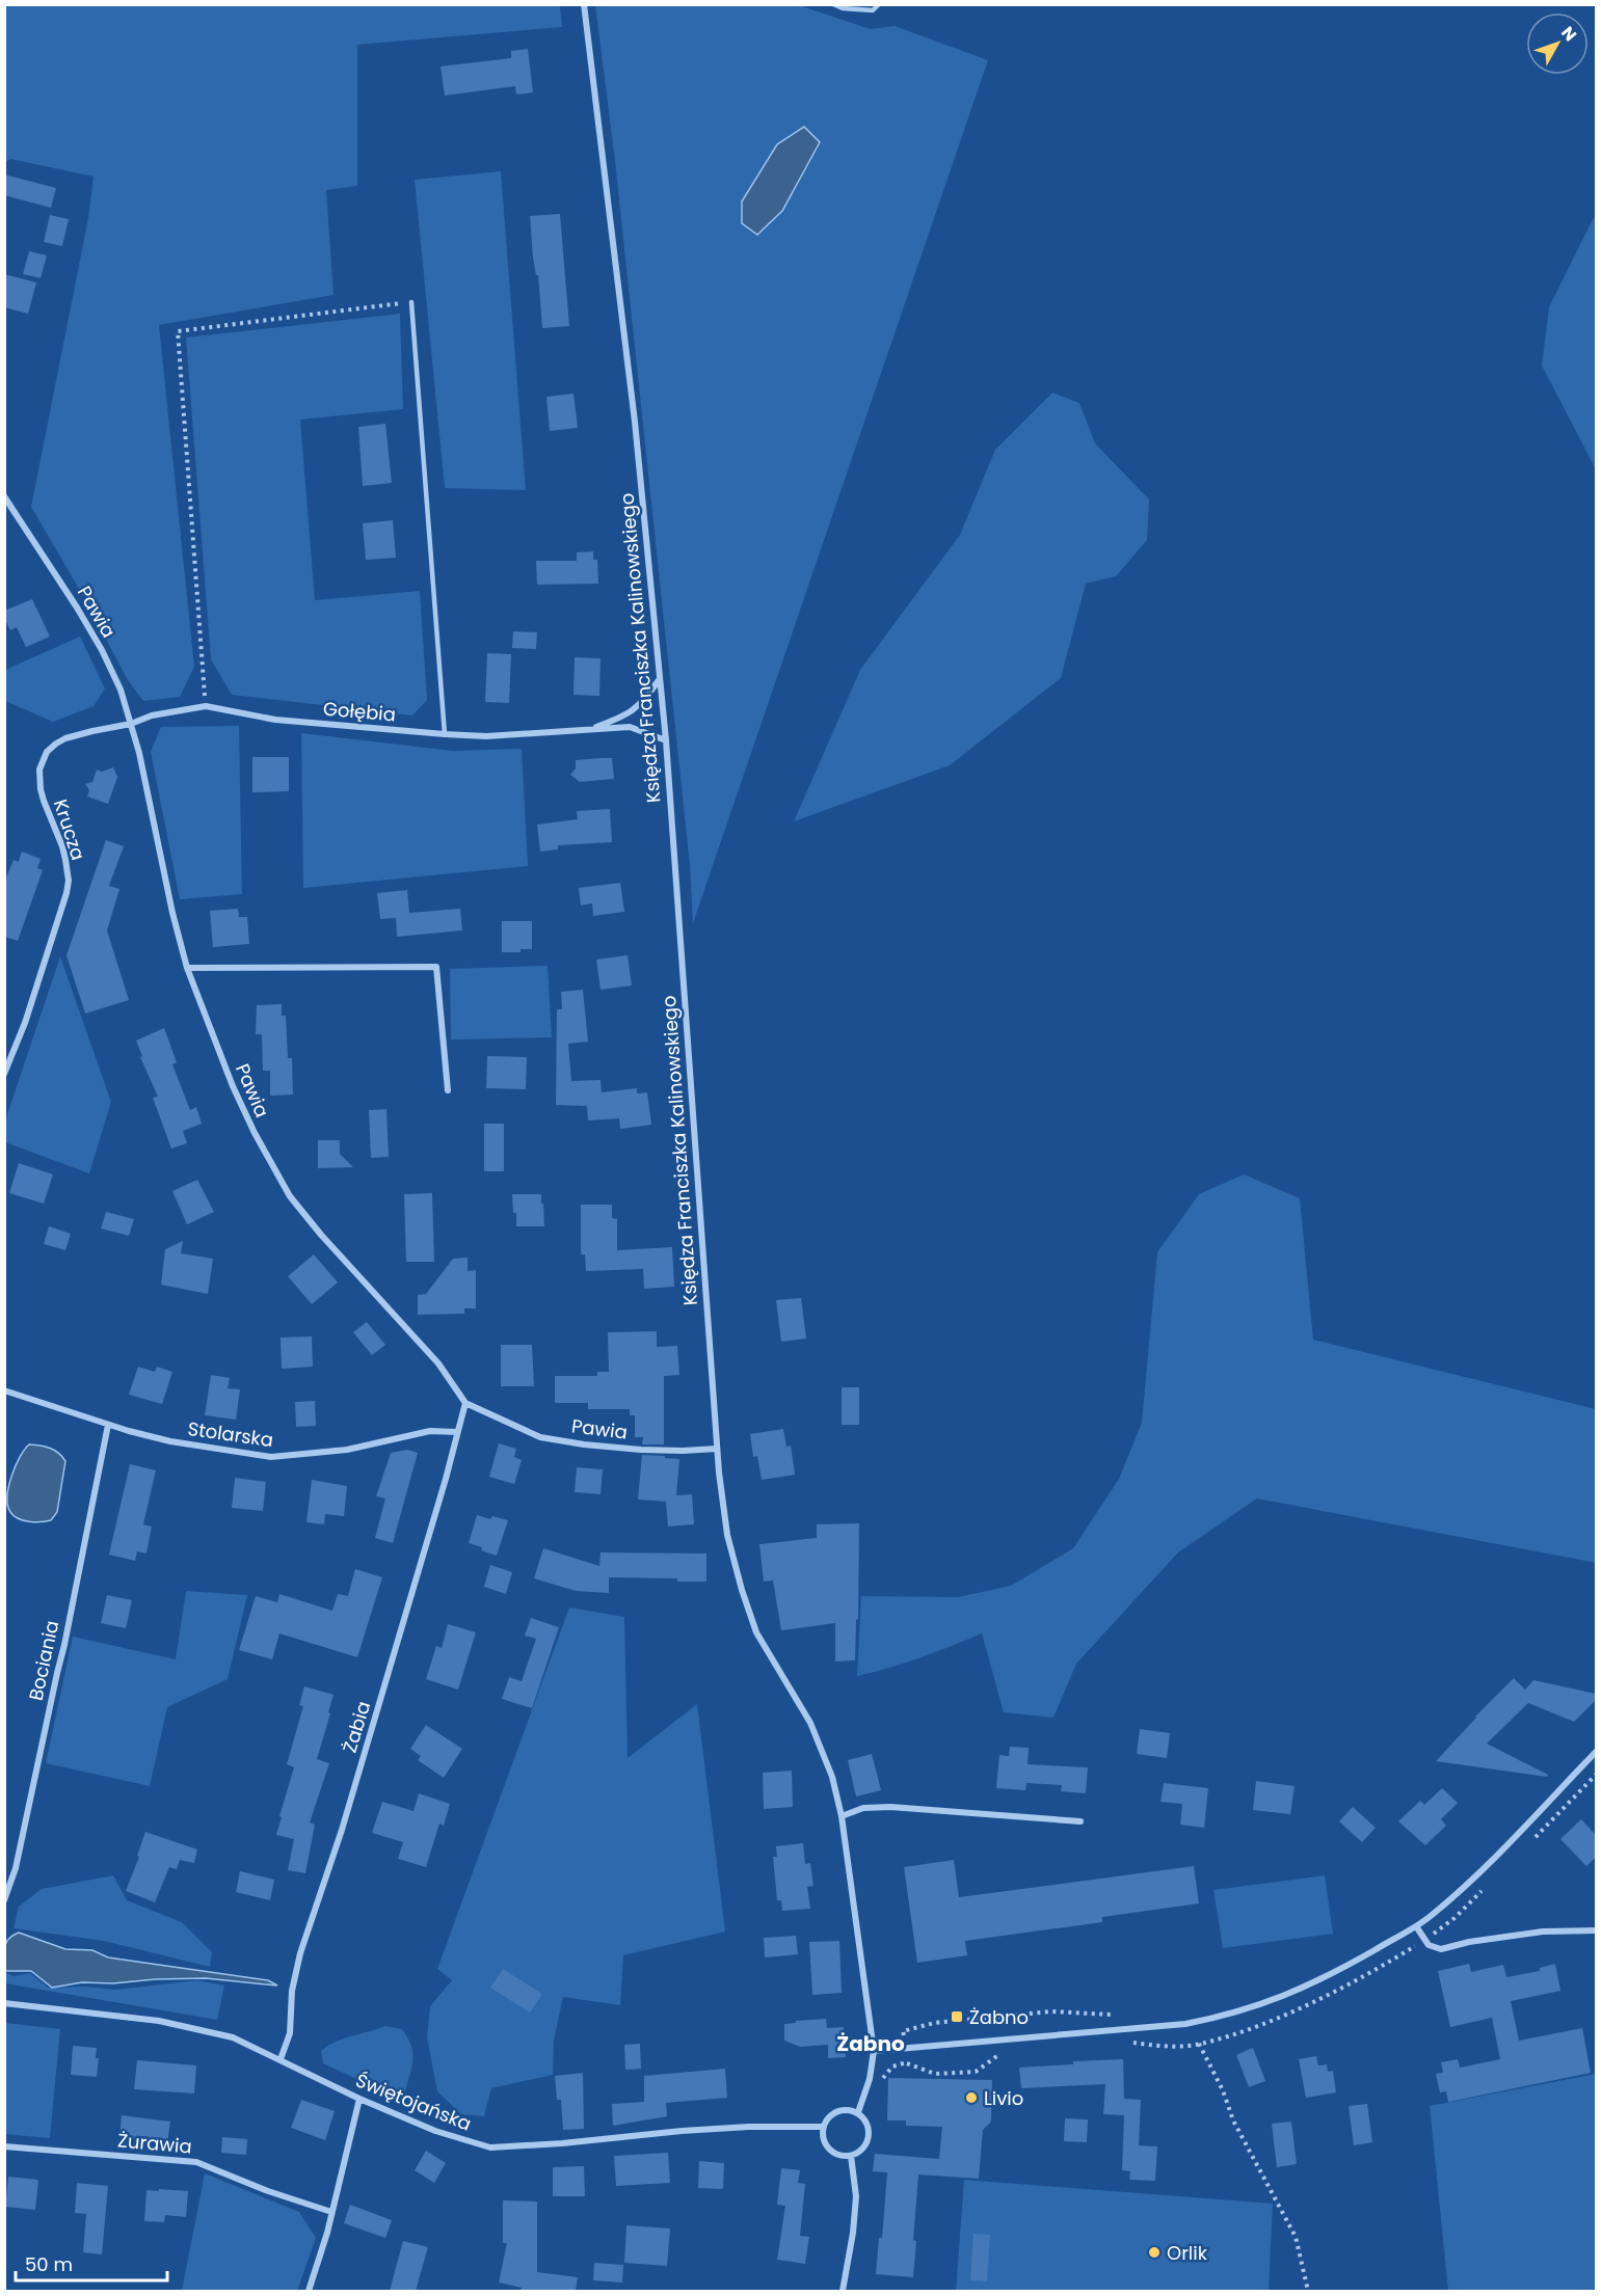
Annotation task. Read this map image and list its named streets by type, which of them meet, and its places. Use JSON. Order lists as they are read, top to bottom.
{
  "streets": {
    "street": [
      "Pawia",
      "Księdza Franciszka Kalinowskiego",
      "Gołębia",
      "Krucza",
      "Stolarska",
      "Bociania",
      "Żabia",
      "Świętojańska",
      "Żurawia"
    ]
  },
  "crossings": [
    ["Pawia", "Księdza Franciszka Kalinowskiego"],
    ["Pawia", "Gołębia"],
    ["Pawia", "Krucza"],
    ["Pawia", "Żabia"],
    ["Księdza Franciszka Kalinowskiego", "Gołębia"],
    ["Księdza Franciszka Kalinowskiego", "Świętojańska"],
    ["Gołębia", "Krucza"],
    ["Stolarska", "Bociania"],
    ["Stolarska", "Żabia"],
    ["Żabia", "Świętojańska"]
  ],
  "districts": ["Żabno"],
  "places": {
    "transit": ["Żabno"],
    "other": ["Livio", "Orlik"]
  },
  "scale_bar": "50 m",
  "north": "top right"
}
